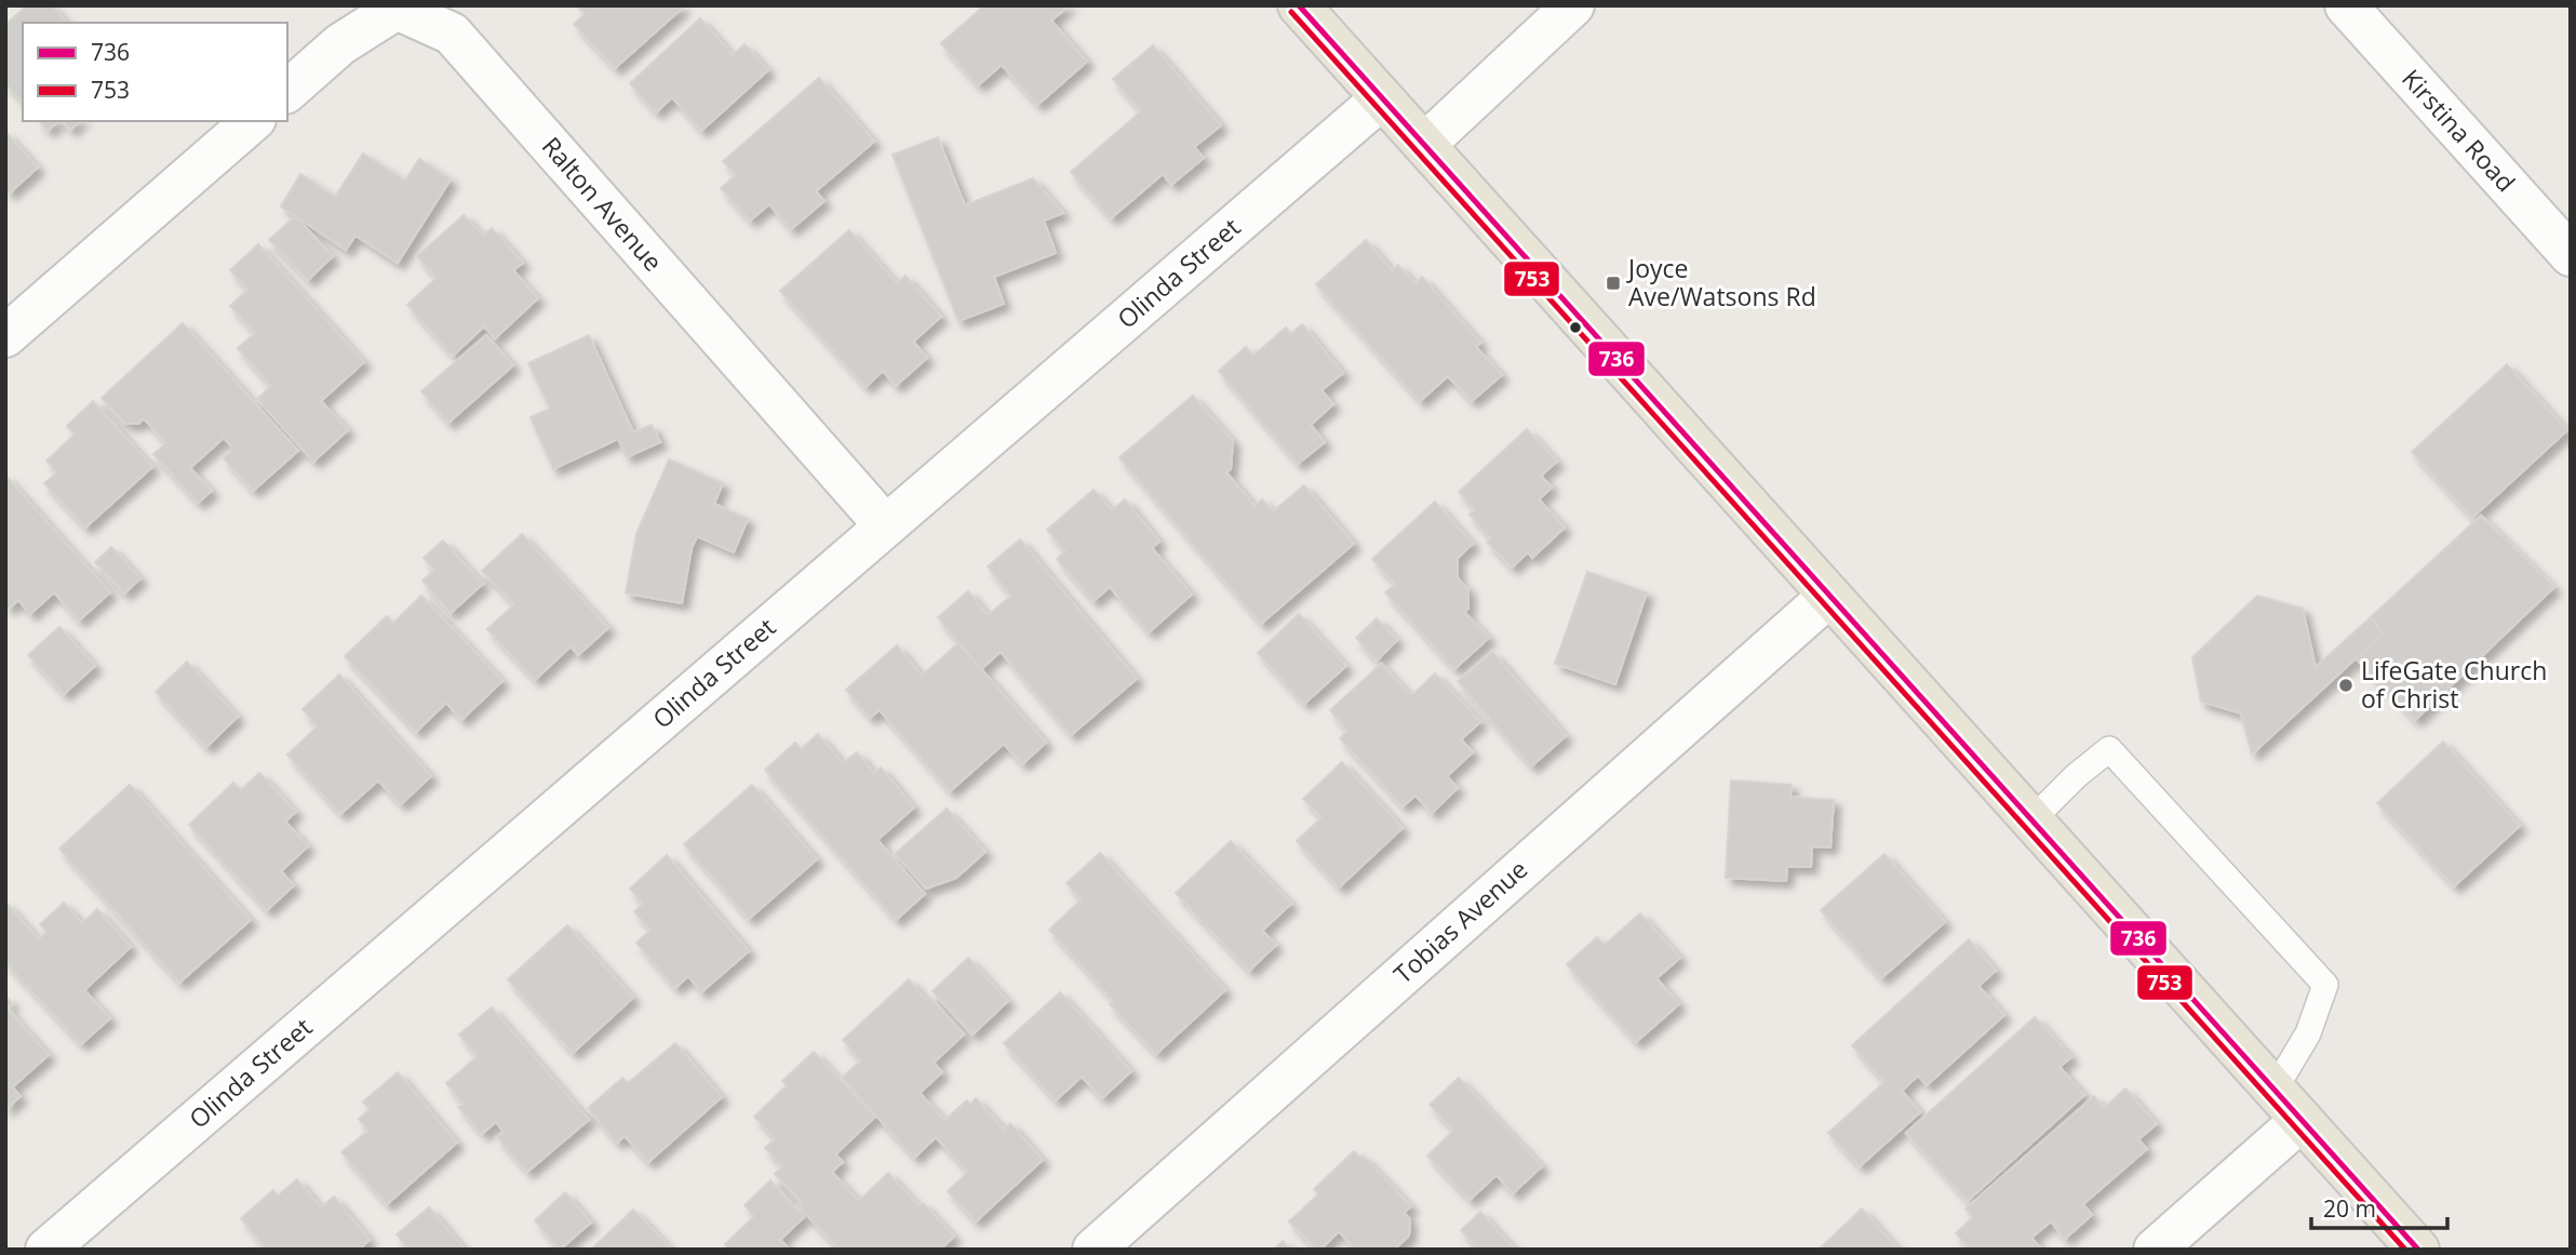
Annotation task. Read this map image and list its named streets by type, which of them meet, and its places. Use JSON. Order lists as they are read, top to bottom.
{
  "streets": {
    "street": [
      "Kirstina Road",
      "Ralton Avenue",
      "Olinda Street",
      "Tobias Avenue"
    ]
  },
  "crossings": [
    ["Ralton Avenue", "Olinda Street"]
  ],
  "places": {
    "transit": ["Joyce Ave/Watsons Rd"],
    "other": ["LifeGate Church of Christ"]
  },
  "lines": ["transit line 736", "transit line 753"],
  "legend": ["736", "753"],
  "scale_bar": "20 m"
}
